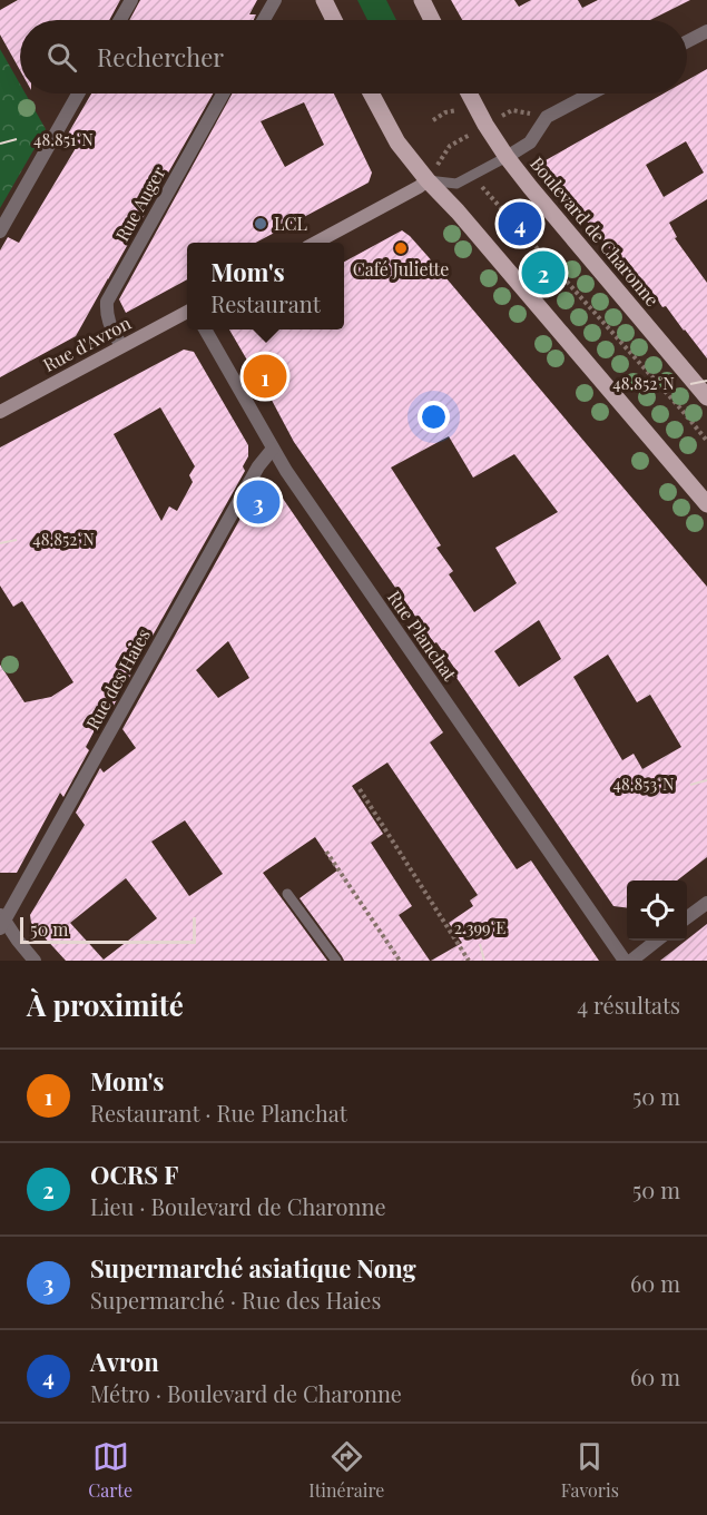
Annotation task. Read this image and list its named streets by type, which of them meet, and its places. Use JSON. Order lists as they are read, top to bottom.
{
  "streets": {
    "main road": ["Boulevard de Charonne"],
    "street": [
      "Rue Auger",
      "Rue d'Avron",
      "Rue Planchat",
      "Rue des Haies"
    ]
  },
  "crossings": [
    ["Rue Auger", "Rue d'Avron"],
    ["Rue Planchat", "Rue des Haies"]
  ],
  "places": ["LCL", "Café Juliette"],
  "scale_bar": "50 m",
  "page": {
    "search": "Rechercher",
    "pins": [
      "4",
      "2",
      "1",
      "3"
    ],
    "popup": ["Mom's", "Restaurant"],
    "scale": "50 m",
    "heading": ["À proximité", "4 résultats"],
    "list": [
      {
        "mark": "1",
        "name": "Mom's",
        "note": "Restaurant · Rue Planchat",
        "value": "50 m"
      },
      {
        "mark": "2",
        "name": "OCRS F",
        "note": "Lieu · Boulevard de Charonne",
        "value": "50 m"
      },
      {
        "mark": "3",
        "name": "Supermarché asiatique Nong",
        "note": "Supermarché · Rue des Haies",
        "value": "60 m"
      },
      {
        "mark": "4",
        "name": "Avron",
        "note": "Métro · Boulevard de Charonne",
        "value": "60 m"
      }
    ],
    "nav": ["Carte", "Itinéraire", "Favoris"]
  },
  "coordinates": [
    "48.851°N",
    "48.852°N",
    "48.853°N",
    "2.399°E"
  ]
}
